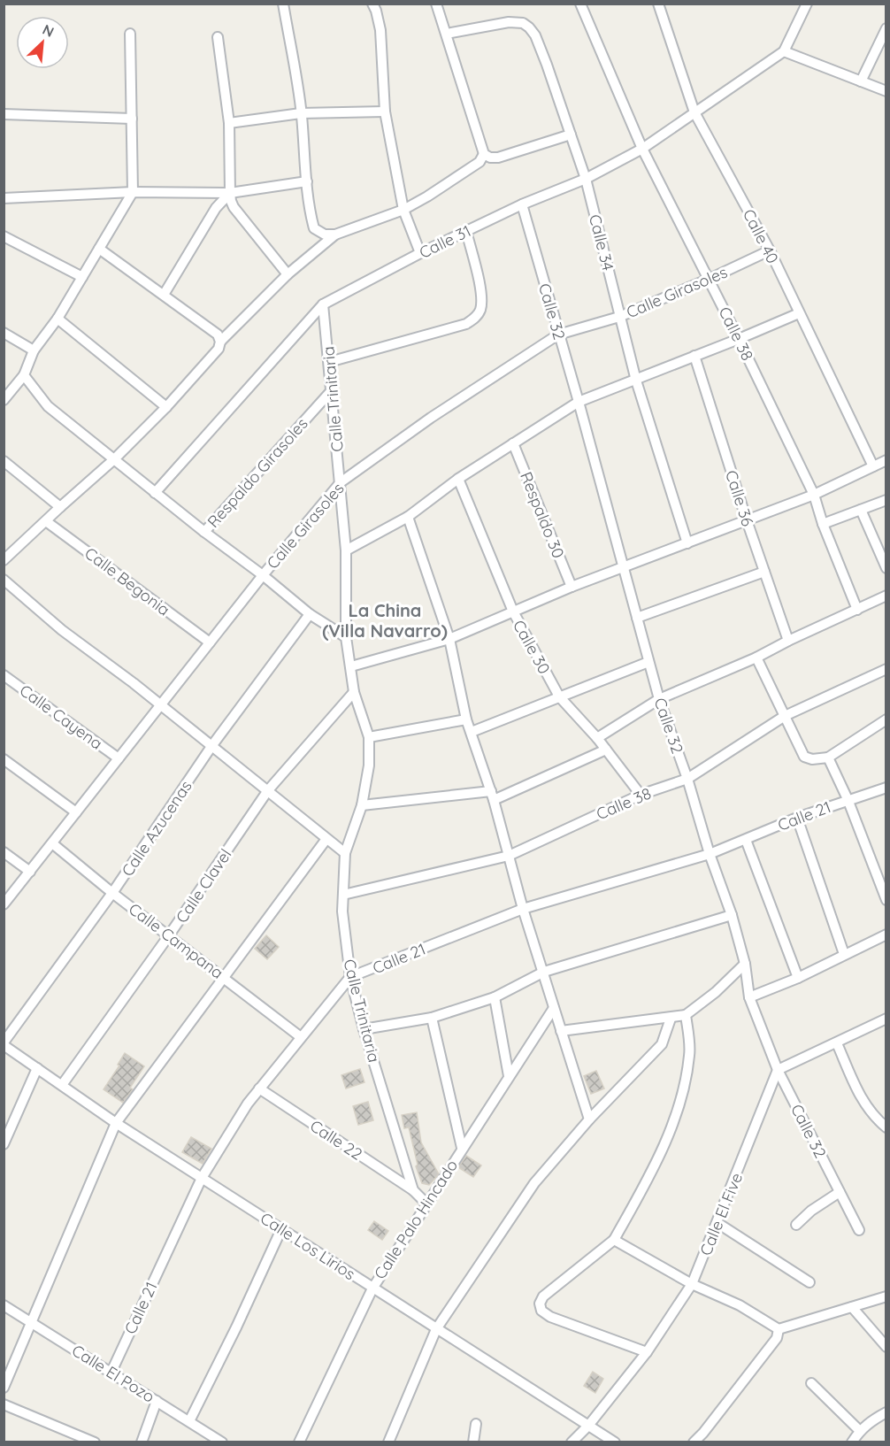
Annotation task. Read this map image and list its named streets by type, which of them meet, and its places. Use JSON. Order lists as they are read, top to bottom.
{
  "streets": {
    "street": [
      "Calle 40",
      "Calle 31",
      "Calle 34",
      "Calle Girasoles",
      "Calle 32",
      "Calle 38",
      "Calle Trinitaria",
      "Respaldo Girasoles",
      "Calle 36",
      "Respaldo 30",
      "Calle Begonia",
      "Calle 30",
      "Calle Cayena",
      "Calle 21",
      "Calle Azucenas",
      "Calle Clavel",
      "Calle Campana",
      "Calle 22",
      "Calle El Five",
      "Calle Palo Hincado",
      "Calle Los Lirios",
      "Calle El Pozo"
    ]
  },
  "crossings": [
    ["Calle 40", "Calle 31"],
    ["Calle 40", "Calle Girasoles"],
    ["Calle 31", "Calle 34"],
    ["Calle 31", "Calle 32"],
    ["Calle 31", "Calle 38"],
    ["Calle 31", "Calle Trinitaria"],
    ["Calle 34", "Calle Girasoles"],
    ["Calle Girasoles", "Calle 32"],
    ["Calle Girasoles", "Calle 38"],
    ["Calle Girasoles", "Calle Trinitaria"],
    ["Calle Girasoles", "Calle Begonia"],
    ["Calle Girasoles", "Calle Cayena"],
    ["Calle Girasoles", "Calle Campana"],
    ["Calle 32", "Calle 38"],
    ["Calle 32", "Calle 21"],
    ["Calle 32", "Calle El Five"],
    ["Calle 38", "Calle Trinitaria"],
    ["Calle 38", "Calle 30"],
    ["Calle Trinitaria", "Respaldo Girasoles"],
    ["Calle Trinitaria", "Calle 21"],
    ["Calle Trinitaria", "Calle Clavel"],
    ["Calle Trinitaria", "Calle 22"],
    ["Calle Trinitaria", "Calle Palo Hincado"],
    ["Calle 21", "Calle Campana"],
    ["Calle 21", "Calle 22"],
    ["Calle 21", "Calle Los Lirios"],
    ["Calle 21", "Calle El Pozo"],
    ["Calle Azucenas", "Calle Campana"],
    ["Calle Azucenas", "Calle Los Lirios"],
    ["Calle Clavel", "Calle Campana"],
    ["Calle Clavel", "Calle Los Lirios"],
    ["Calle El Five", "Calle Los Lirios"],
    ["Calle Palo Hincado", "Calle Los Lirios"]
  ],
  "districts": ["La China (Villa Navarro)"],
  "north": "top right"
}
